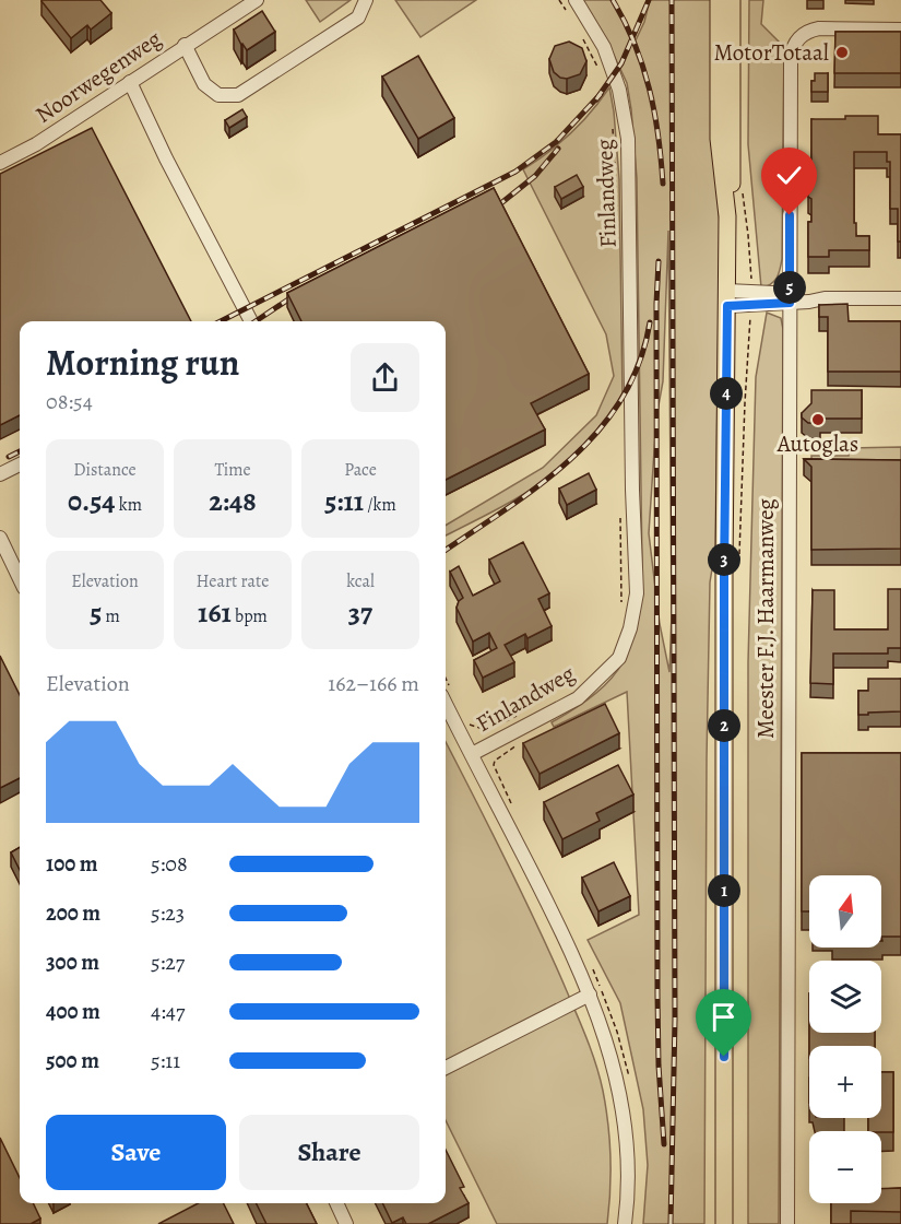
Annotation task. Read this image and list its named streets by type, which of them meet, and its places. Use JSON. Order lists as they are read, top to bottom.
{
  "streets": {
    "main road": ["Meester F.J. Haarmanweg"],
    "street": ["Noorwegenweg", "Finlandweg"]
  },
  "places": ["MotorTotaal", "Autoglas"],
  "north": "top",
  "page": {
    "pins": [
      "5",
      "4",
      "3",
      "2",
      "1"
    ],
    "heading": ["Morning run", "08:54"],
    "stats": [
      ["Distance", "0.54 km"],
      ["Time", "2:48"],
      ["Pace", "5:11 /km"],
      ["Elevation", "5 m"],
      ["Heart rate", "161 bpm"],
      ["kcal", "37"]
    ],
    "chart": ["Elevation", "162–166 m"],
    "list": [
      {
        "name": "100 m",
        "note": "5:08"
      },
      {
        "name": "200 m",
        "note": "5:23"
      },
      {
        "name": "300 m",
        "note": "5:27"
      },
      {
        "name": "400 m",
        "note": "4:47"
      },
      {
        "name": "500 m",
        "note": "5:11"
      }
    ],
    "map_buttons": ["+", "−"],
    "buttons": ["Save", "Share"]
  }
}
